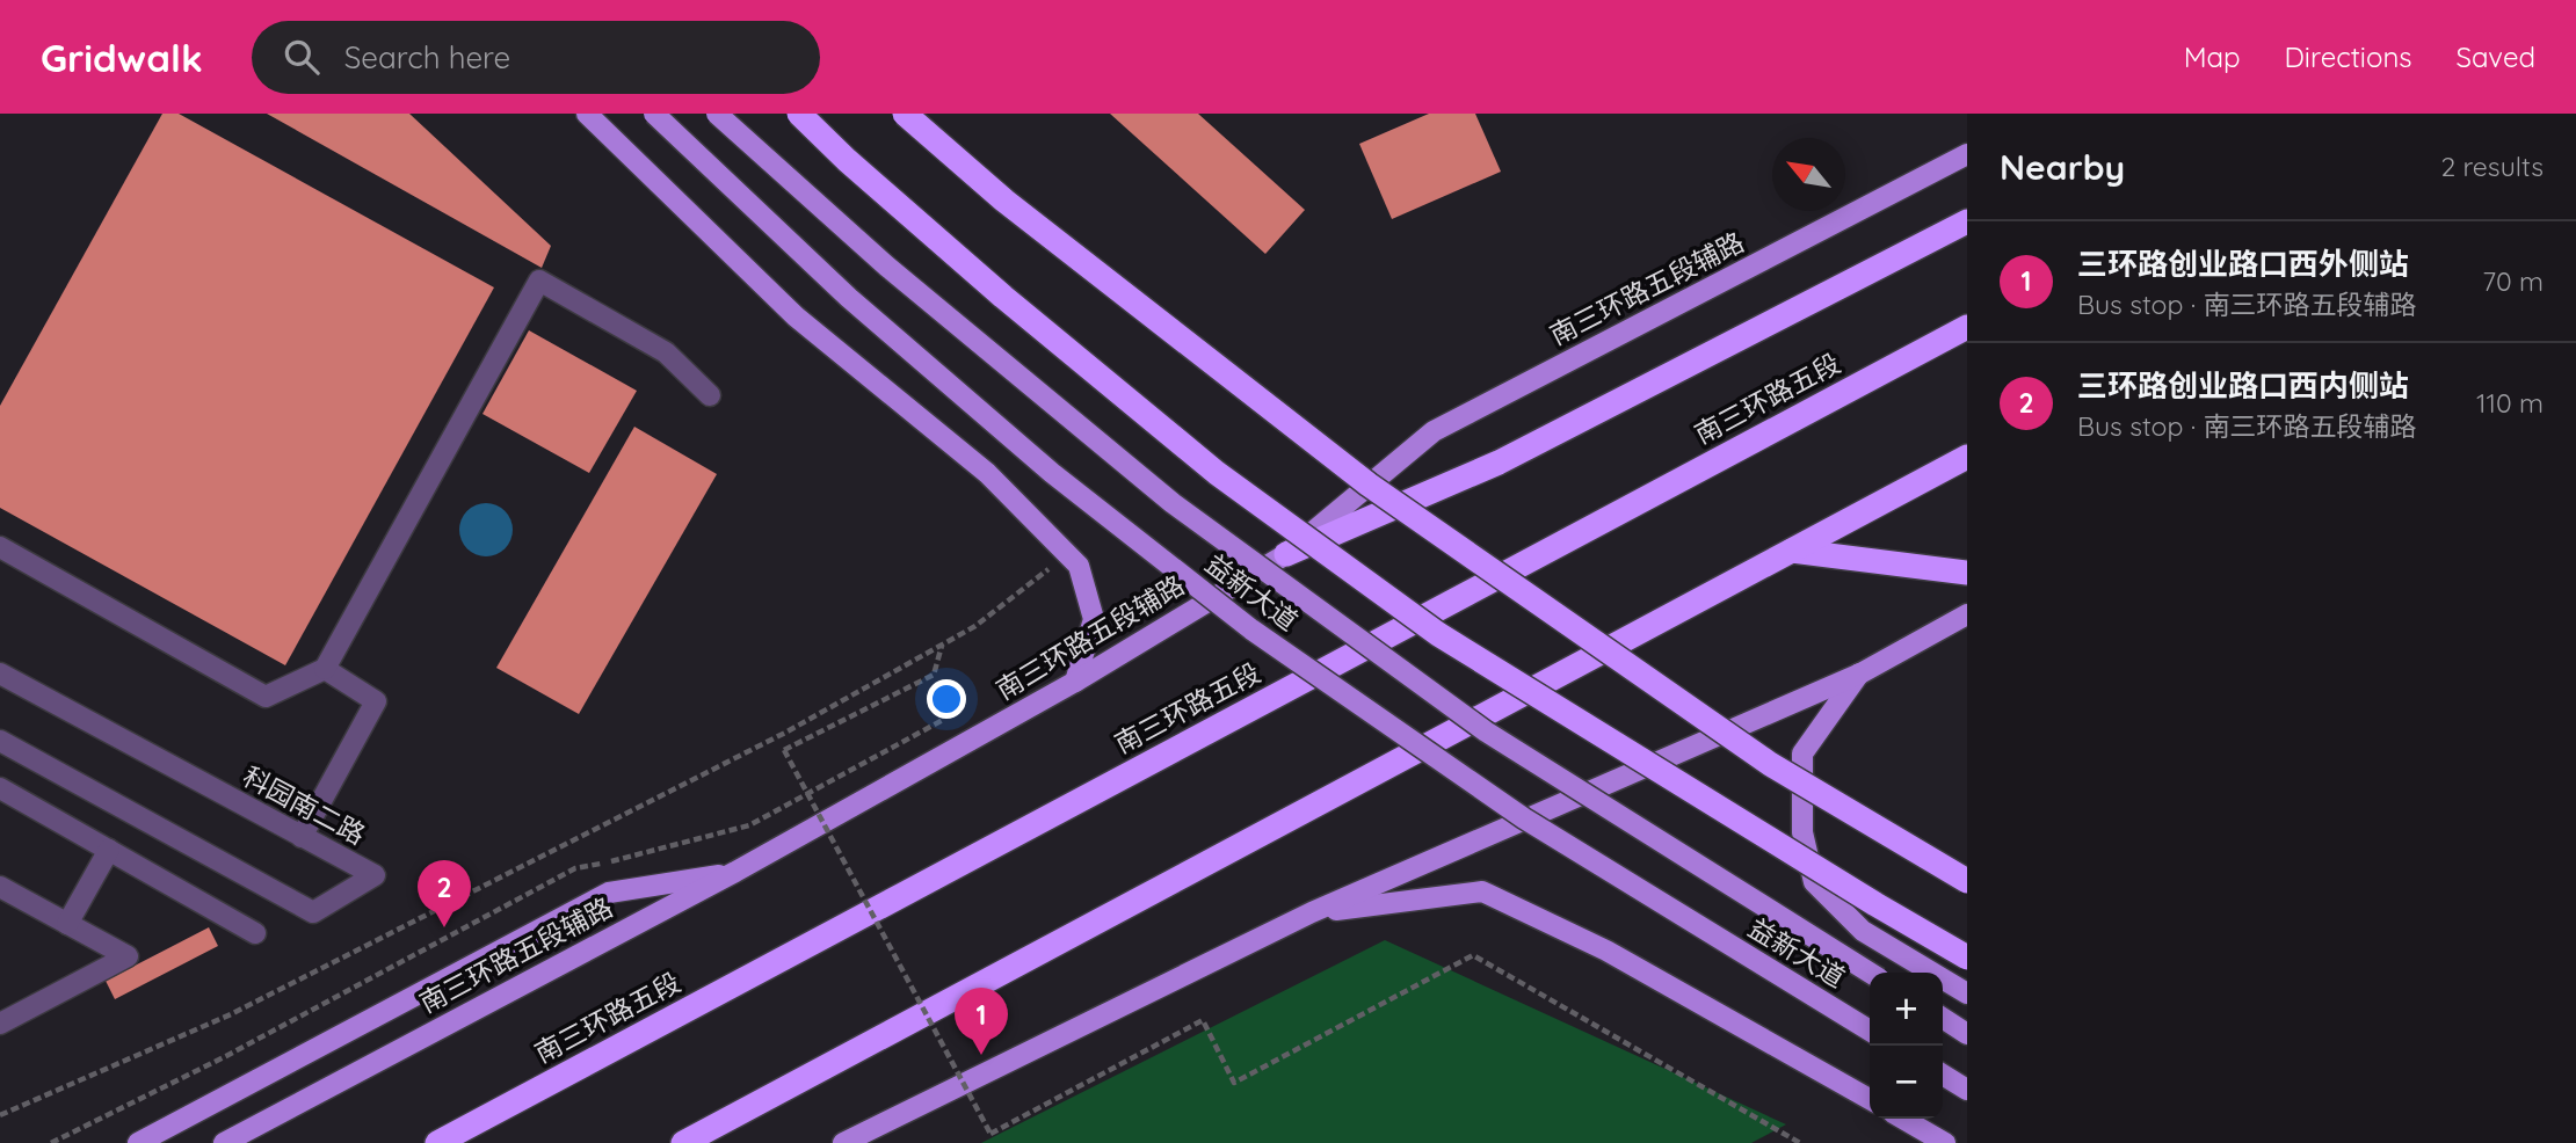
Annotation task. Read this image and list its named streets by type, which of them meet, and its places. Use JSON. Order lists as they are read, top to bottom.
{
  "streets": {
    "highway": ["南三环路五段"],
    "main road": ["南三环路五段辅路", "益新大道"],
    "street": ["科园南二路"]
  },
  "north": "top left",
  "page": {
    "header": "Gridwalk",
    "search": "Search here",
    "nav": ["Map", "Directions", "Saved"],
    "heading": ["Nearby", "2 results"],
    "list": [
      {
        "mark": "1",
        "name": "三环路创业路口西外侧站",
        "note": "Bus stop · 南三环路五段辅路",
        "value": "70 m"
      },
      {
        "mark": "2",
        "name": "三环路创业路口西内侧站",
        "note": "Bus stop · 南三环路五段辅路",
        "value": "110 m"
      }
    ],
    "pins": ["2", "1"],
    "map_buttons": ["+", "−"]
  }
}
